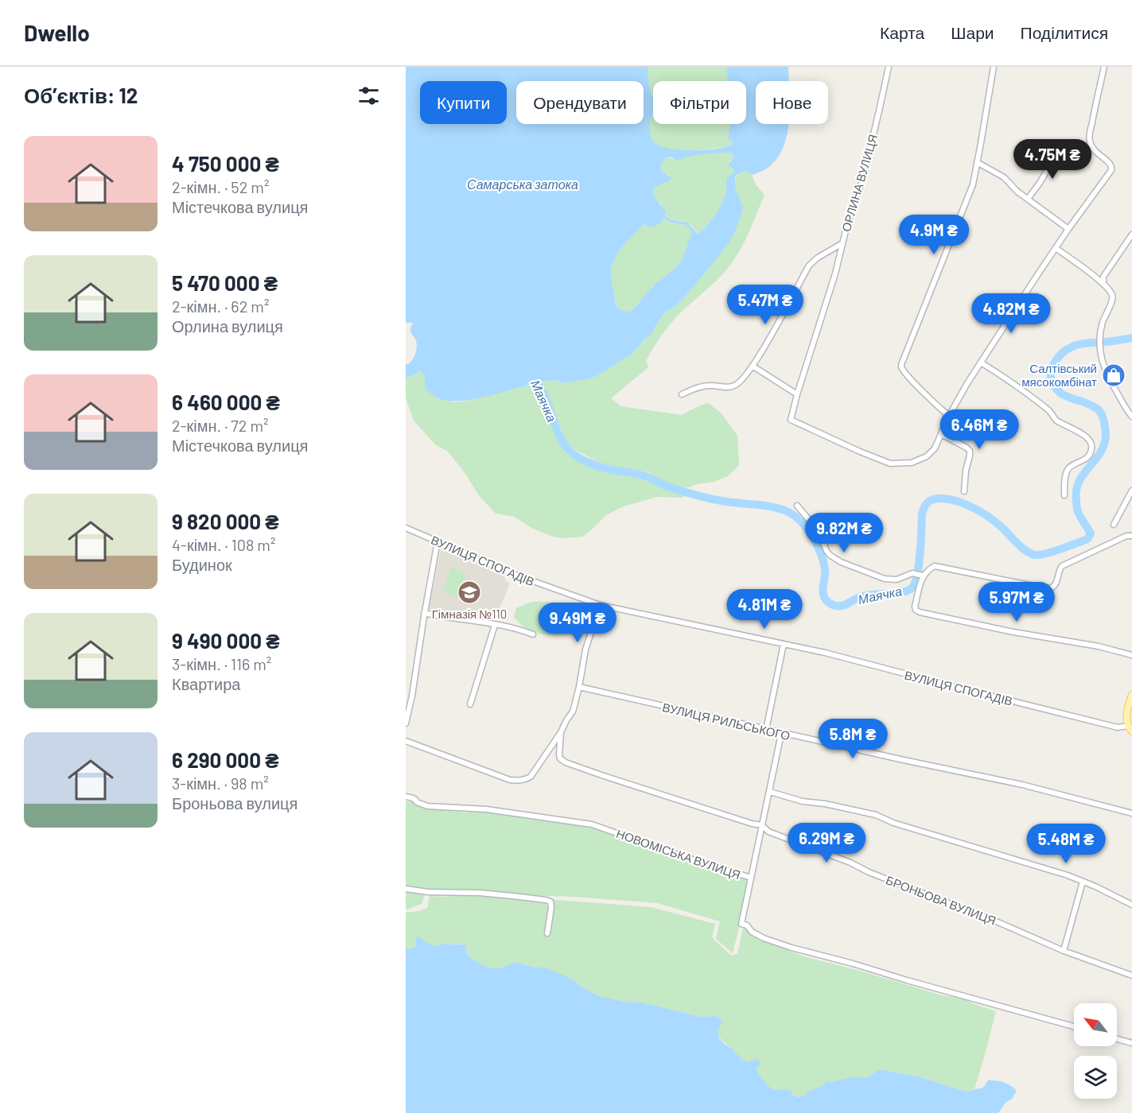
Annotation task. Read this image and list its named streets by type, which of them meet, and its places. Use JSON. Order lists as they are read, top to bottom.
{
  "streets": {
    "street": [
      "ОРЛИНА ВУЛИЦЯ",
      "ВУЛИЦЯ СПОГАДІВ",
      "ВУЛИЦЯ РИЛЬСЬКОГО",
      "НОВОМІСЬКА ВУЛИЦЯ",
      "БРОНЬОВА ВУЛИЦЯ"
    ]
  },
  "water": ["Самарська затока", "Маячка"],
  "places": {
    "shop": ["Салтівський мясокомбінат"],
    "school or university": ["Гімназія №110"]
  },
  "north": "top left",
  "page": {
    "header": "Dwello",
    "nav": ["Карта", "Шари", "Поділитися"],
    "heading": "Об’єктів: 12",
    "chip": [
      "Купити",
      "Орендувати",
      "Фільтри",
      "Нове"
    ],
    "list": [
      {
        "name": "4 750 000 ₴",
        "note": "2-кімн. · 52 m² · Містечкова вулиця"
      },
      {
        "name": "5 470 000 ₴",
        "note": "2-кімн. · 62 m² · Орлина вулиця"
      },
      {
        "name": "6 460 000 ₴",
        "note": "2-кімн. · 72 m² · Містечкова вулиця"
      },
      {
        "name": "9 820 000 ₴",
        "note": "4-кімн. · 108 m² · Будинок"
      },
      {
        "name": "9 490 000 ₴",
        "note": "3-кімн. · 116 m² · Квартира"
      },
      {
        "name": "6 290 000 ₴",
        "note": "3-кімн. · 98 m² · Броньова вулиця"
      }
    ],
    "price": [
      "4.75M ₴",
      "4.9M ₴",
      "5.47M ₴",
      "4.82M ₴",
      "6.46M ₴",
      "9.82M ₴",
      "5.97M ₴",
      "4.81M ₴",
      "9.49M ₴",
      "5.8M ₴",
      "6.29M ₴",
      "5.48M ₴"
    ]
  }
}
